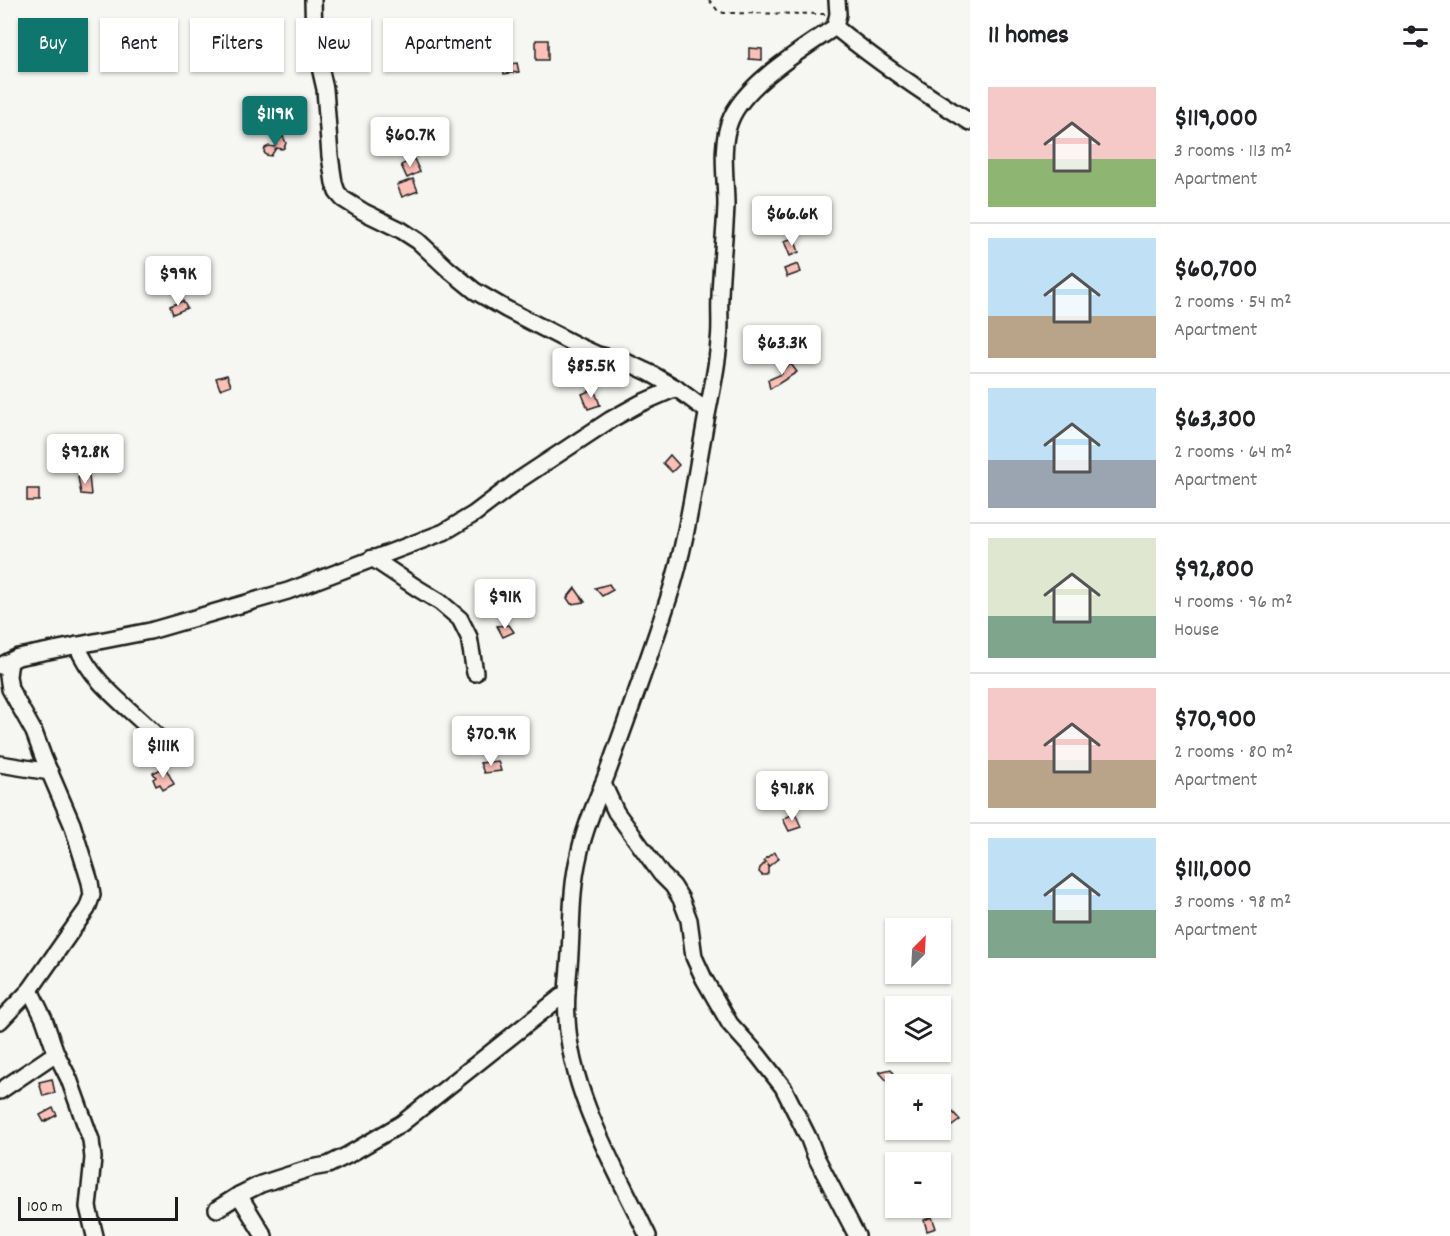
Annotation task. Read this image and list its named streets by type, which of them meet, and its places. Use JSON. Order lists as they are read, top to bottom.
{
  "scale_bar": "100 m",
  "north": "top right",
  "page": {
    "heading": "11 homes",
    "chip": [
      "Buy",
      "Rent",
      "Filters",
      "New",
      "Apartment"
    ],
    "list": [
      {
        "name": "$119,000",
        "note": "3 rooms · 113 m² · Apartment"
      },
      {
        "name": "$60,700",
        "note": "2 rooms · 54 m² · Apartment"
      },
      {
        "name": "$63,300",
        "note": "2 rooms · 64 m² · Apartment"
      },
      {
        "name": "$92,800",
        "note": "4 rooms · 96 m² · House"
      },
      {
        "name": "$70,900",
        "note": "2 rooms · 80 m² · Apartment"
      },
      {
        "name": "$111,000",
        "note": "3 rooms · 98 m² · Apartment"
      }
    ],
    "price": [
      "$119K",
      "$60.7K",
      "$66.6K",
      "$99K",
      "$63.3K",
      "$85.5K",
      "$92.8K",
      "$91K",
      "$70.9K",
      "$111K",
      "$91.8K"
    ],
    "map_buttons": ["+", "−"],
    "scale": "100 m"
  }
}
